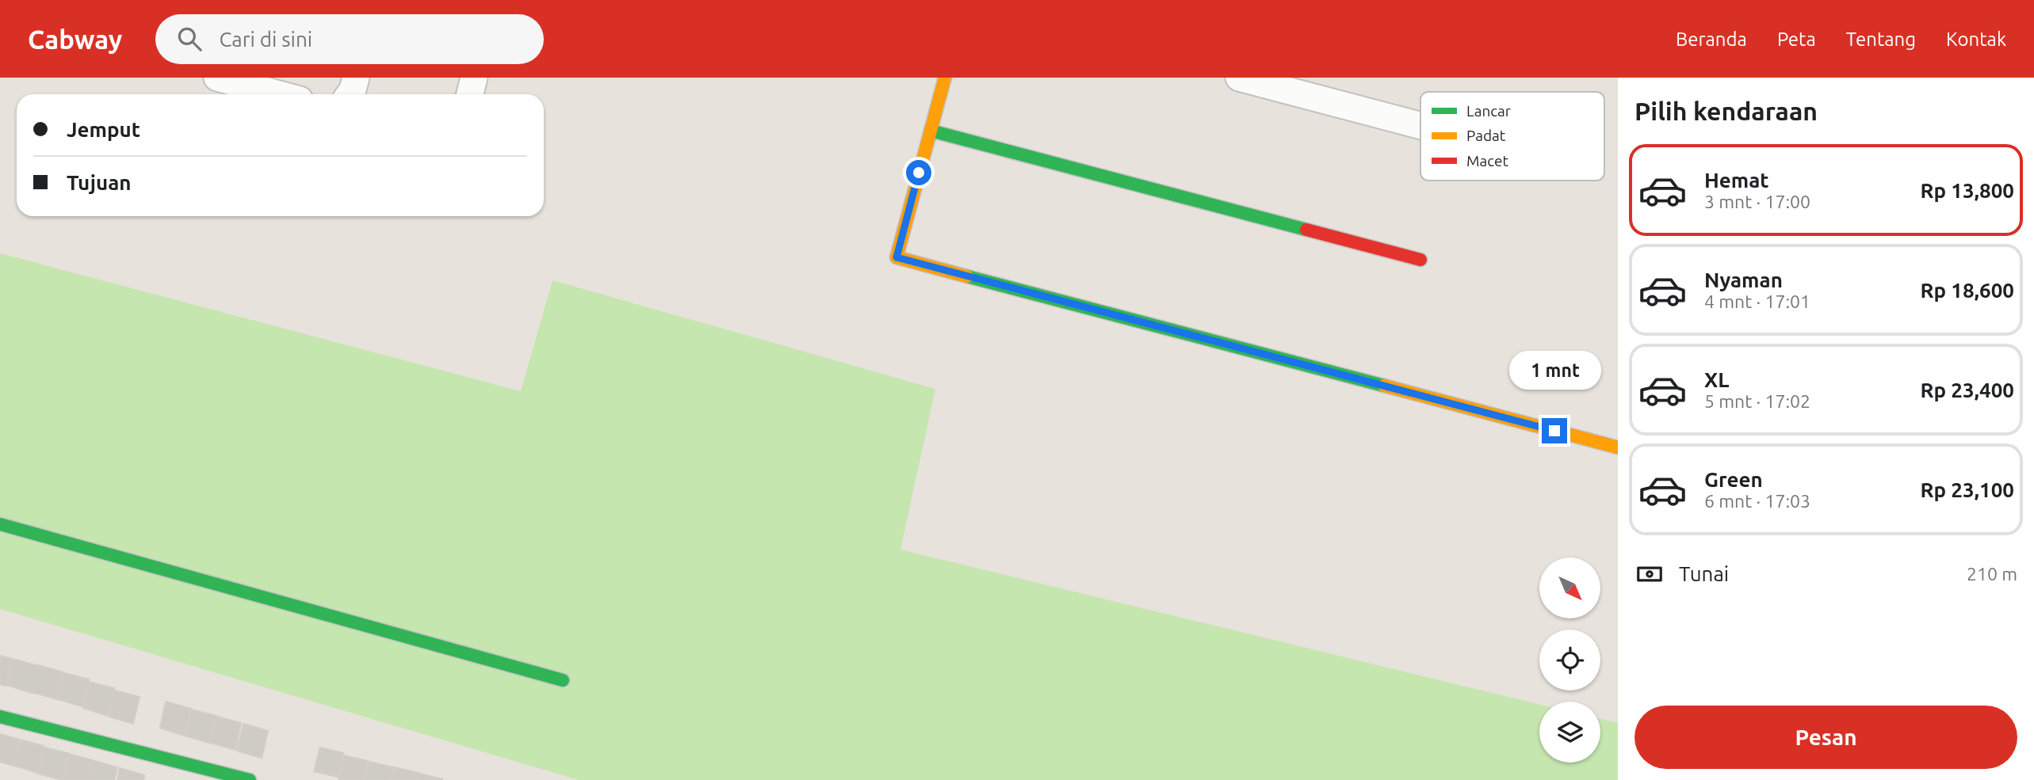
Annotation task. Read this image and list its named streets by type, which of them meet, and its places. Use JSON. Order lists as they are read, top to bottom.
{
  "legend": ["Lancar", "Padat", "Macet"],
  "north": "bottom right",
  "page": {
    "header": "Cabway",
    "search": "Cari di sini",
    "nav": [
      "Beranda",
      "Peta",
      "Tentang",
      "Kontak"
    ],
    "heading": "Pilih kendaraan",
    "banner": ["Jemput", "Tujuan"],
    "list": [
      {
        "name": "Hemat",
        "note": "3 mnt · 17:00",
        "value": "Rp 13,800"
      },
      {
        "name": "Nyaman",
        "note": "4 mnt · 17:01",
        "value": "Rp 18,600"
      },
      {
        "name": "XL",
        "note": "5 mnt · 17:02",
        "value": "Rp 23,400"
      },
      {
        "name": "Green",
        "note": "6 mnt · 17:03",
        "value": "Rp 23,100"
      }
    ],
    "bubble": "1 mnt",
    "pay": ["Tunai", "210 m"],
    "buttons": "Pesan"
  }
}
